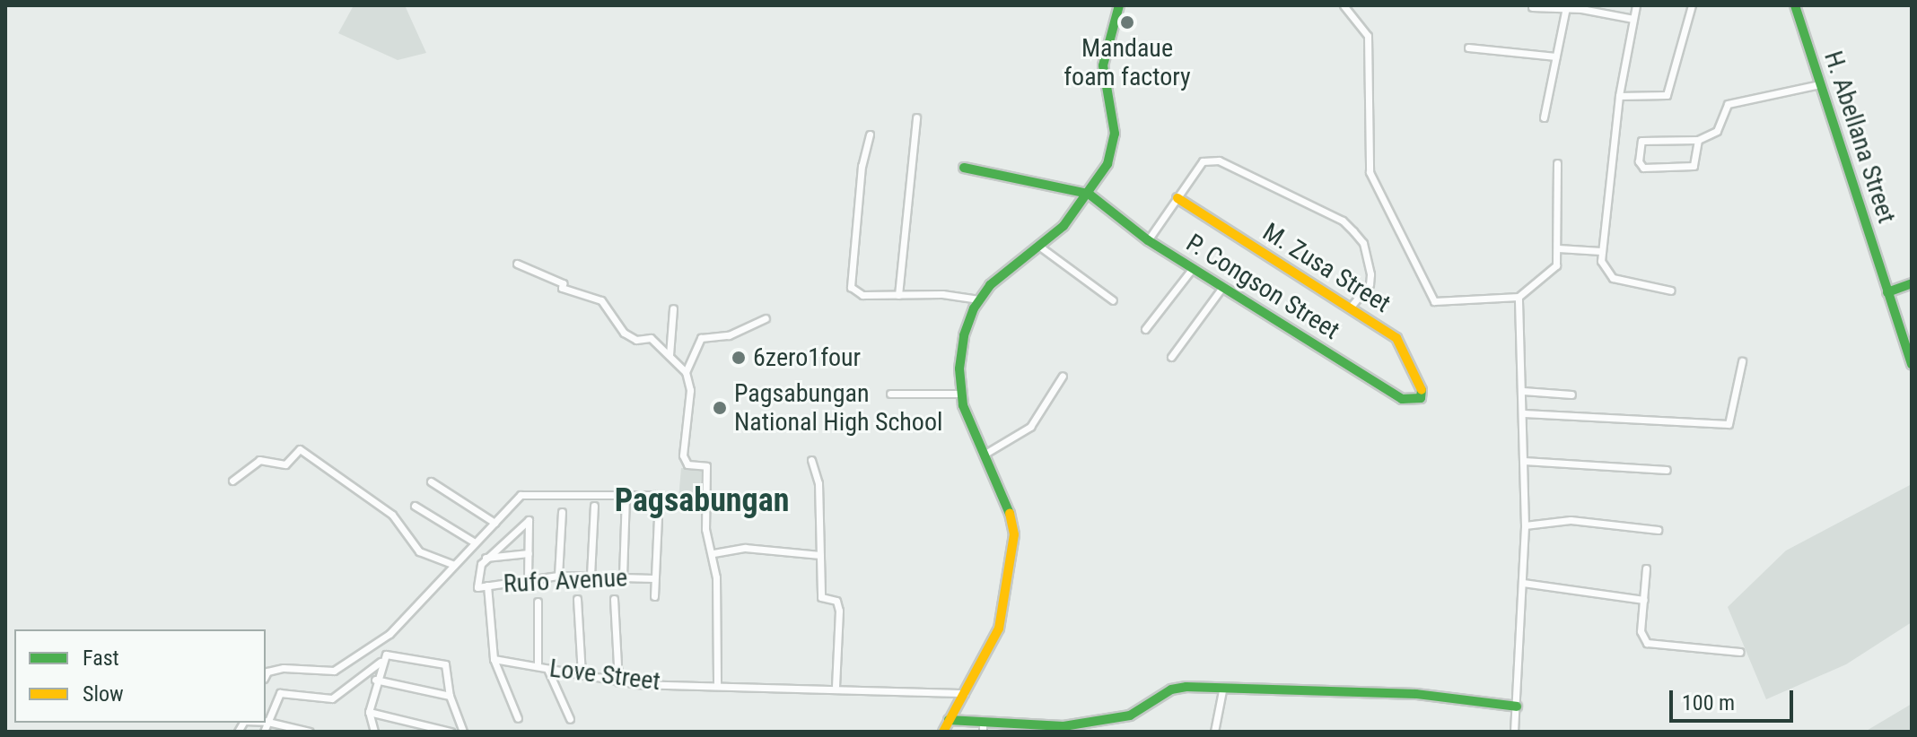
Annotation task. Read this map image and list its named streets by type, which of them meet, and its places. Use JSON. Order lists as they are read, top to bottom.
{
  "streets": {
    "street": [
      "H. Abellana Street",
      "M. Zusa Street",
      "P. Congson Street",
      "Rufo Avenue",
      "Love Street"
    ]
  },
  "crossings": [
    ["M. Zusa Street", "P. Congson Street"]
  ],
  "districts": ["Pagsabungan"],
  "places": ["Mandaue foam factory", "6zero1four", "Pagsabungan National High School"],
  "legend": ["Fast", "Slow"],
  "scale_bar": "100 m"
}
